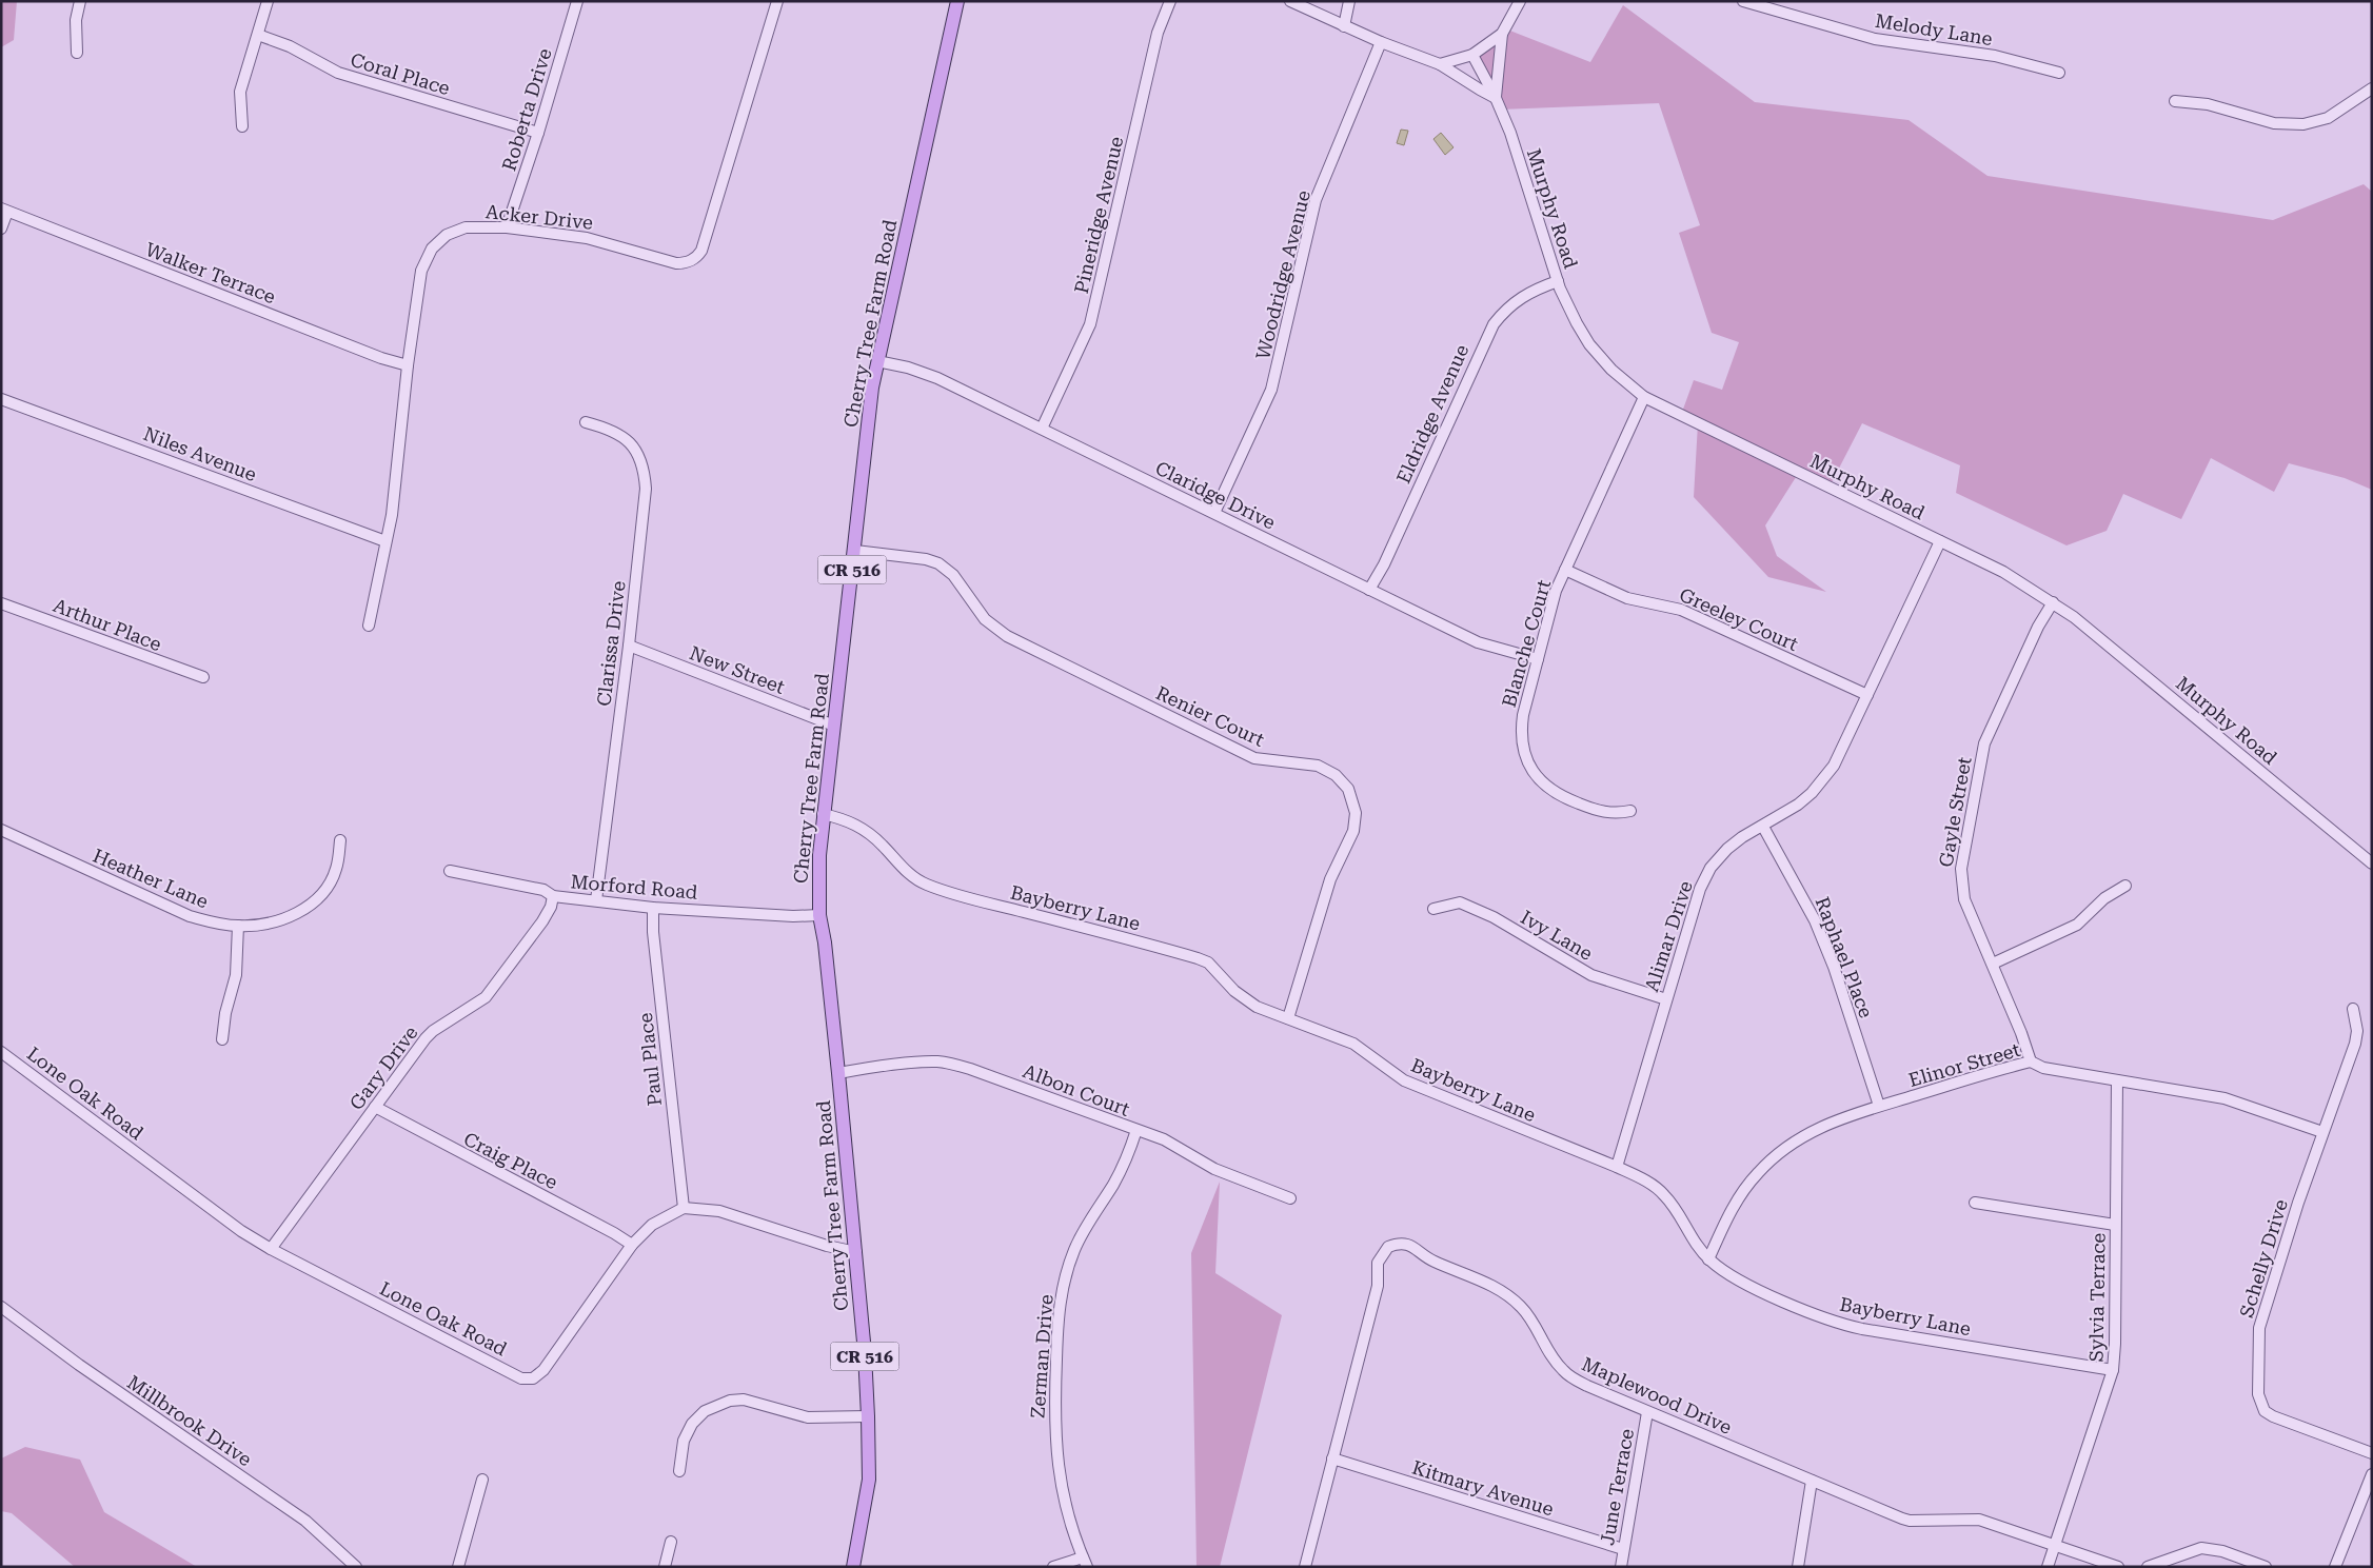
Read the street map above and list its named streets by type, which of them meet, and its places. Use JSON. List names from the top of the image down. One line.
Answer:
{"streets":{"main road":["Cherry Tree Farm Road","CR 516"],"street":["Melody Lane","Coral Place","Roberta Drive","Murphy Road","Pineridge Avenue","Acker Drive","Walker Terrace","Woodridge Avenue","Eldridge Avenue","Niles Avenue","Claridge Drive","Greeley Court","Arthur Place","Clarissa Drive","Blanche Court","New Street","Renier Court","Gayle Street","Heather Lane","Morford Road","Bayberry Lane","Ivy Lane","Alimar Drive","Raphael Place","Paul Place","Elinor Street","Gary Drive","Albon Court","Lone Oak Road","Craig Place","Schelly Drive","Sylvia Terrace","Zerman Drive","Maplewood Drive","Millbrook Drive","June Terrace","Kitmary Avenue"]},"crossings":[["Coral Place","Roberta Drive"],["Roberta Drive","Acker Drive"],["Murphy Road","Eldridge Avenue"],["Murphy Road","Blanche Court"],["Murphy Road","Gayle Street"],["Murphy Road","Alimar Drive"],["Pineridge Avenue","Claridge Drive"],["Acker Drive","Walker Terrace"],["Acker Drive","Niles Avenue"],["Woodridge Avenue","Claridge Drive"],["Cherry Tree Farm Road","Claridge Drive"],["Cherry Tree Farm Road","New Street"],["Cherry Tree Farm Road","Renier Court"],["Cherry Tree Farm Road","Morford Road"],["Cherry Tree Farm Road","Bayberry Lane"],["Cherry Tree Farm Road","Albon Court"],["Eldridge Avenue","Claridge Drive"],["Claridge Drive","Blanche Court"],["Greeley Court","Blanche Court"],["Greeley Court","Alimar Drive"],["Clarissa Drive","New Street"],["Clarissa Drive","Morford Road"],["Renier Court","Bayberry Lane"],["Gayle Street","Elinor Street"],["Morford Road","Paul Place"],["Morford Road","Gary Drive"],["Bayberry Lane","Alimar Drive"],["Bayberry Lane","Elinor Street"],["Bayberry Lane","Sylvia Terrace"],["Ivy Lane","Alimar Drive"],["Alimar Drive","Raphael Place"],["Raphael Place","Elinor Street"],["Paul Place","Lone Oak Road"],["Elinor Street","Schelly Drive"],["Elinor Street","Sylvia Terrace"],["Gary Drive","Lone Oak Road"],["Gary Drive","Craig Place"],["Albon Court","Zerman Drive"],["Lone Oak Road","Craig Place"],["Sylvia Terrace","Maplewood Drive"],["Maplewood Drive","June Terrace"],["Maplewood Drive","Kitmary Avenue"],["June Terrace","Kitmary Avenue"]]}
